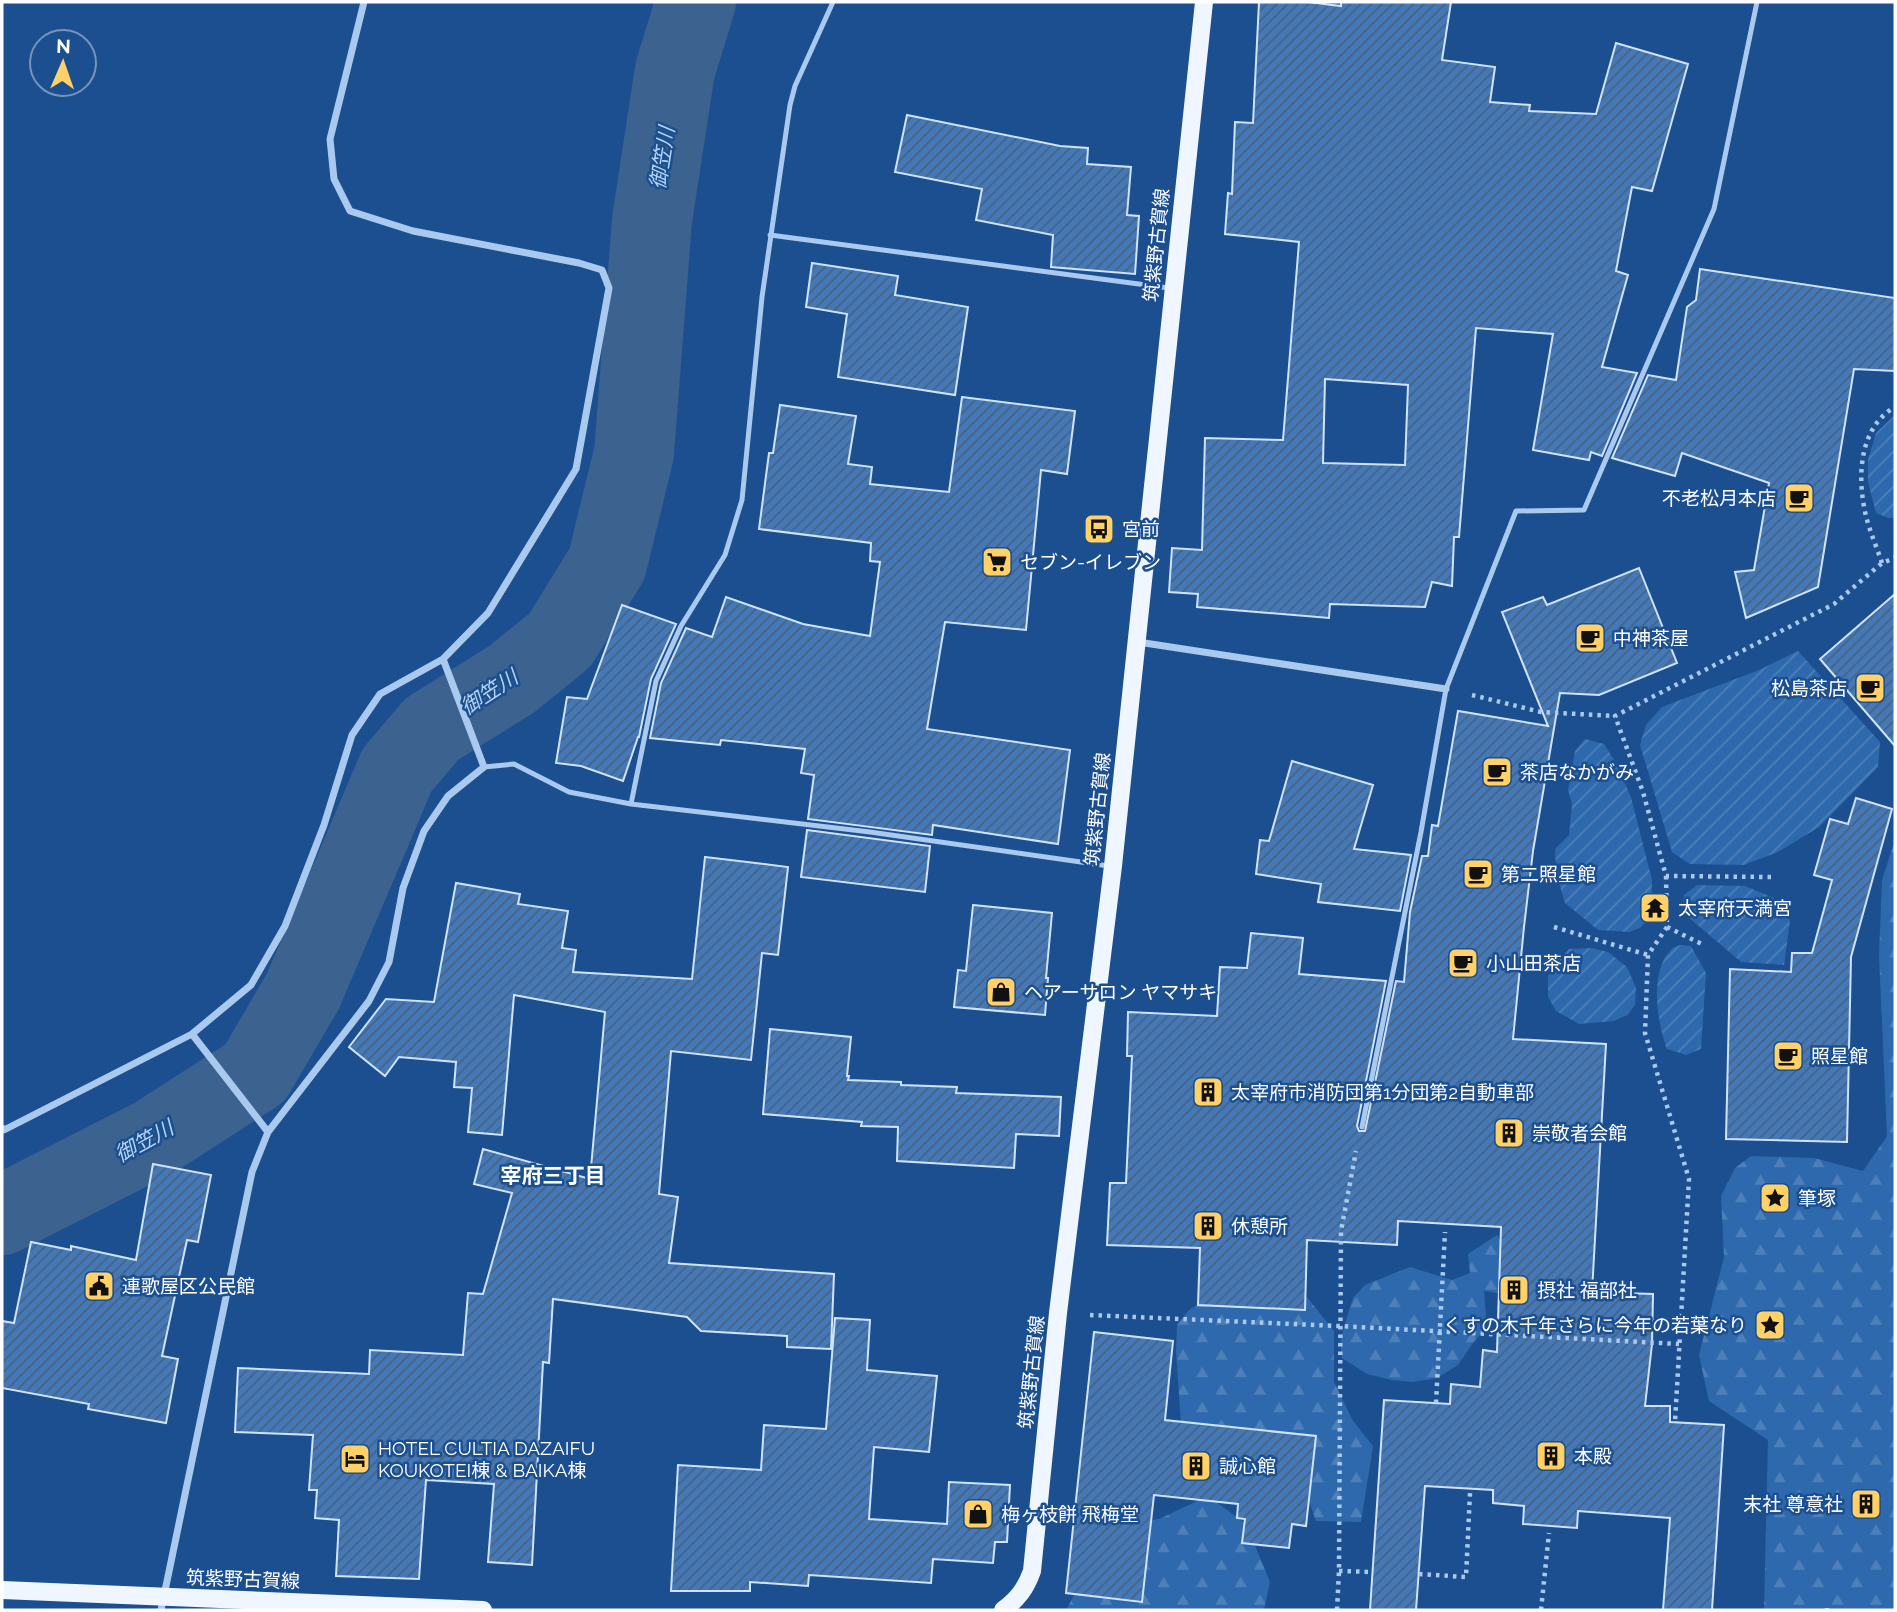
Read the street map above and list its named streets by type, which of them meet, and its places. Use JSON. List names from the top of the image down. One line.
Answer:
{"streets":{"main road":["筑紫野古賀線"]},"districts":["宰府三丁目"],"water":["御笠川"],"places":{"cafe":["不老松月本店","中神茶屋","松島茶店","茶店なかがみ","第二照星館","小山田茶店","照星館"],"bus stop":["宮前"],"supermarket":["セブン-イレブン"],"temple":["太宰府天満宮"],"shop":["ヘアーサロン ヤマサキ","梅ヶ枝餅 飛梅堂"],"building":["太宰府市消防団第1分団第2自動車部","崇敬者会館","休憩所","摂社 福部社","本殿","誠心館","末社 尊意社"],"place":["筆塚","くすの木千年さらに今年の若葉なり"],"public building":["連歌屋区公民館"],"hotel":["HOTEL CULTIA DAZAIFU KOUKOTEI棟 & BAIKA棟"]},"north":"top"}
